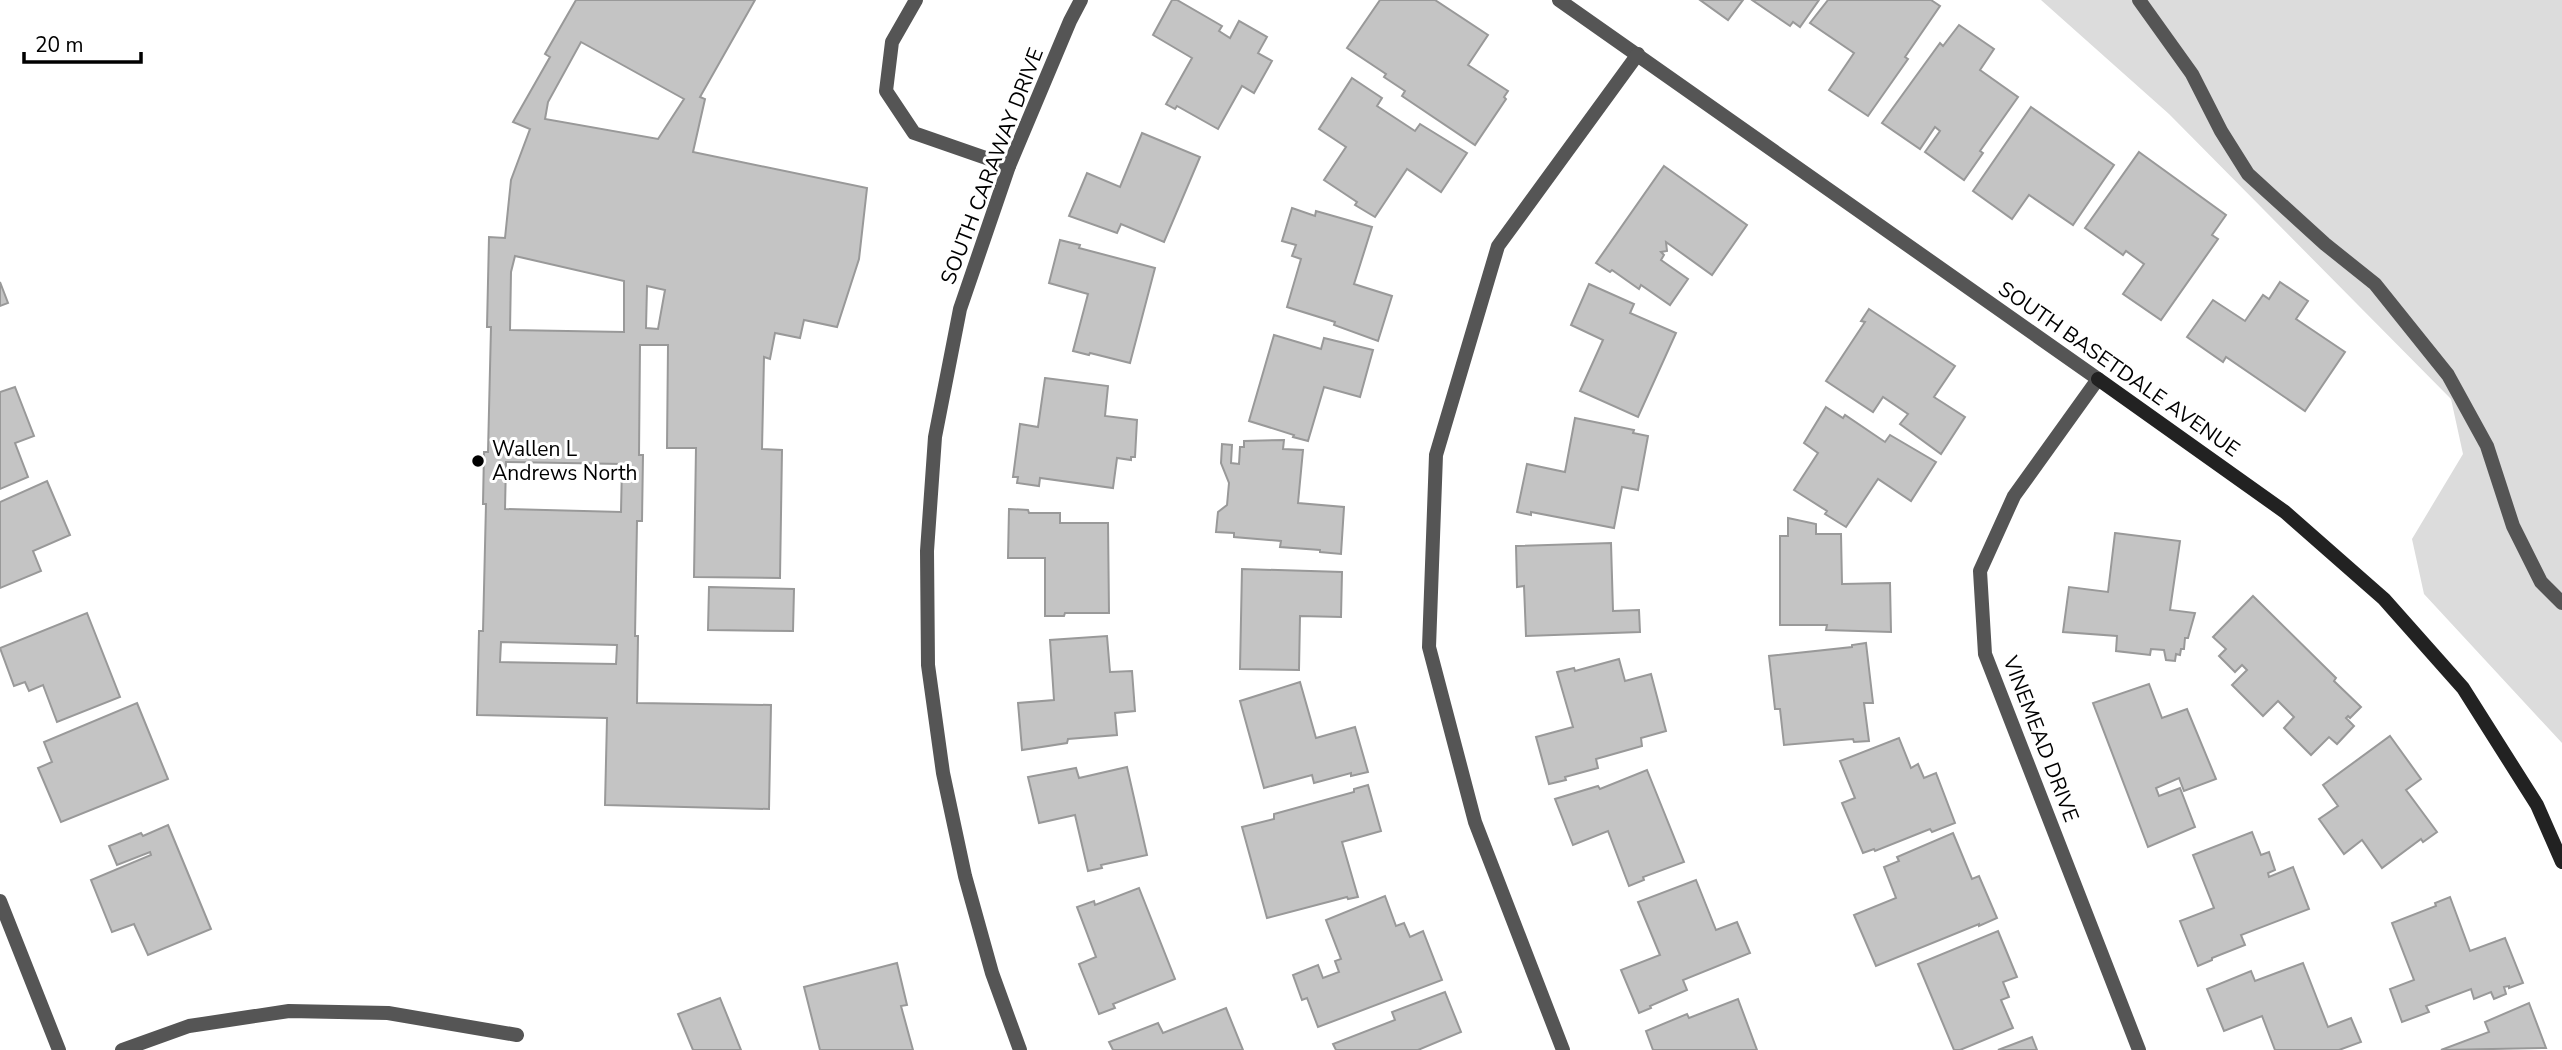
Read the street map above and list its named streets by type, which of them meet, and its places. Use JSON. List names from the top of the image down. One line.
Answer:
{"streets":{"street":["SOUTH CARAWAY DRIVE","SOUTH BASETDALE AVENUE","VINEMEAD DRIVE"]},"crossings":[["SOUTH BASETDALE AVENUE","VINEMEAD DRIVE"]],"places":["Wallen L Andrews North"],"scale_bar":"20 m"}
